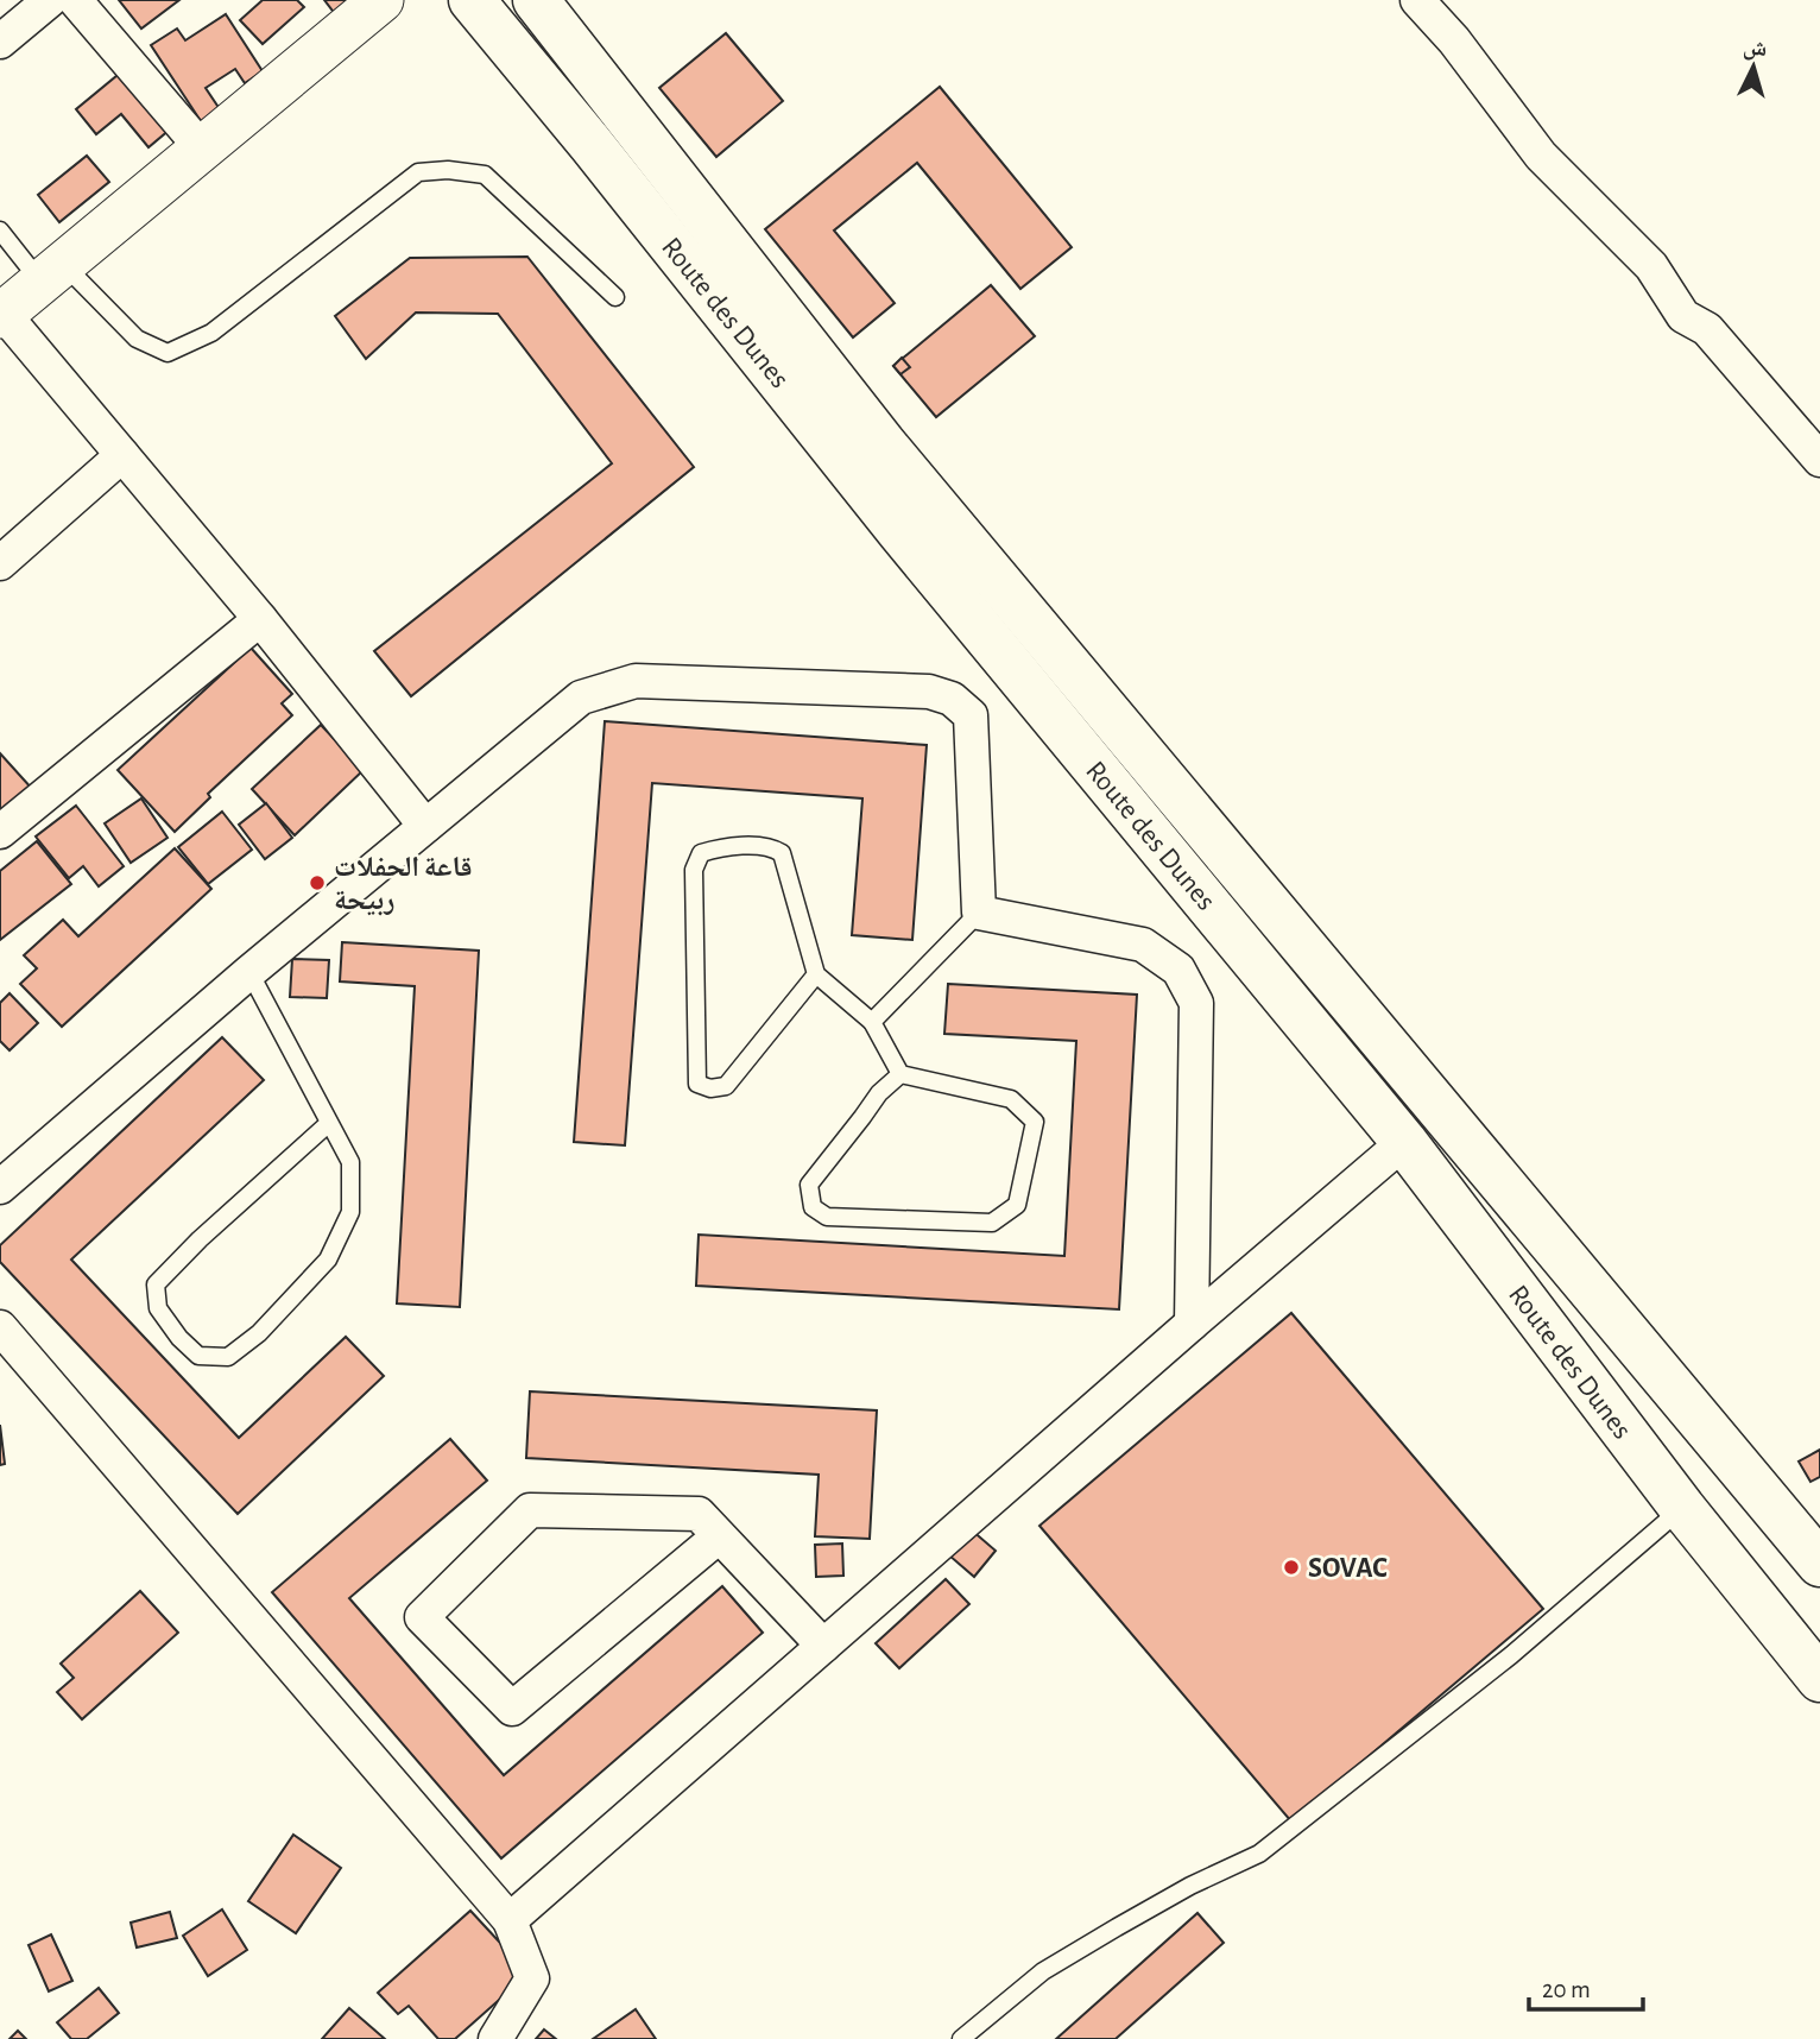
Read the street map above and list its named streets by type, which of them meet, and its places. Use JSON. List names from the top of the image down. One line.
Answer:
{"streets":{"main road":["Route des Dunes"]},"places":["قاعة الحفلات ربيحة","SOVAC"],"scale_bar":"20 m","north":"top"}
